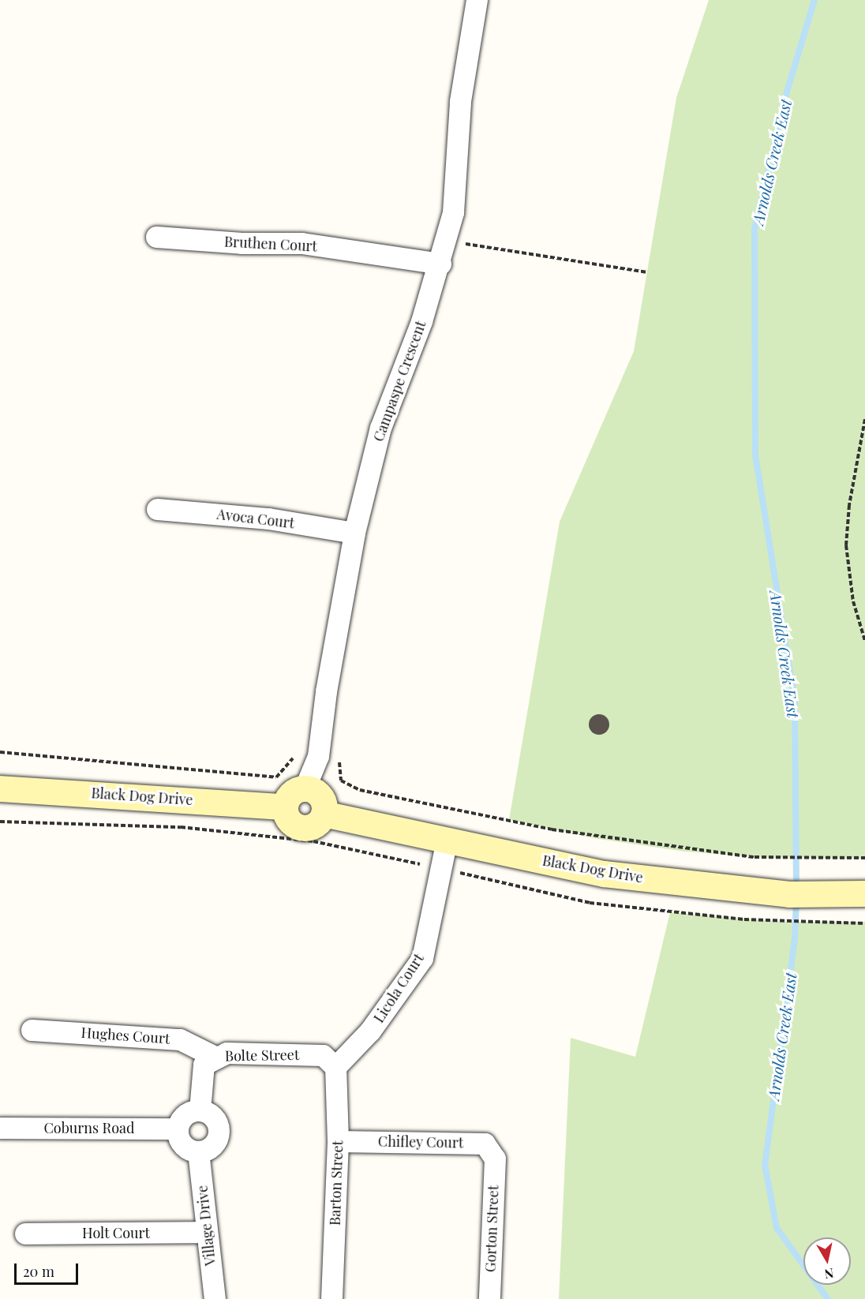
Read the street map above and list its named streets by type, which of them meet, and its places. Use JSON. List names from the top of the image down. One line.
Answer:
{"streets":{"street":["Bruthen Court","Campaspe Crescent","Avoca Court","Black Dog Drive","Licola Court","Hughes Court","Bolte Street","Coburns Road","Chifley Court","Barton Street","Village Drive","Gorton Street","Holt Court"]},"crossings":[["Bruthen Court","Campaspe Crescent"],["Campaspe Crescent","Avoca Court"],["Campaspe Crescent","Black Dog Drive"],["Black Dog Drive","Licola Court"],["Licola Court","Bolte Street"],["Licola Court","Barton Street"],["Hughes Court","Bolte Street"],["Bolte Street","Coburns Road"],["Bolte Street","Barton Street"],["Bolte Street","Village Drive"],["Coburns Road","Village Drive"],["Chifley Court","Barton Street"],["Chifley Court","Gorton Street"],["Village Drive","Holt Court"]],"water":["Arnolds Creek East"],"scale_bar":"20 m","north":"bottom"}
